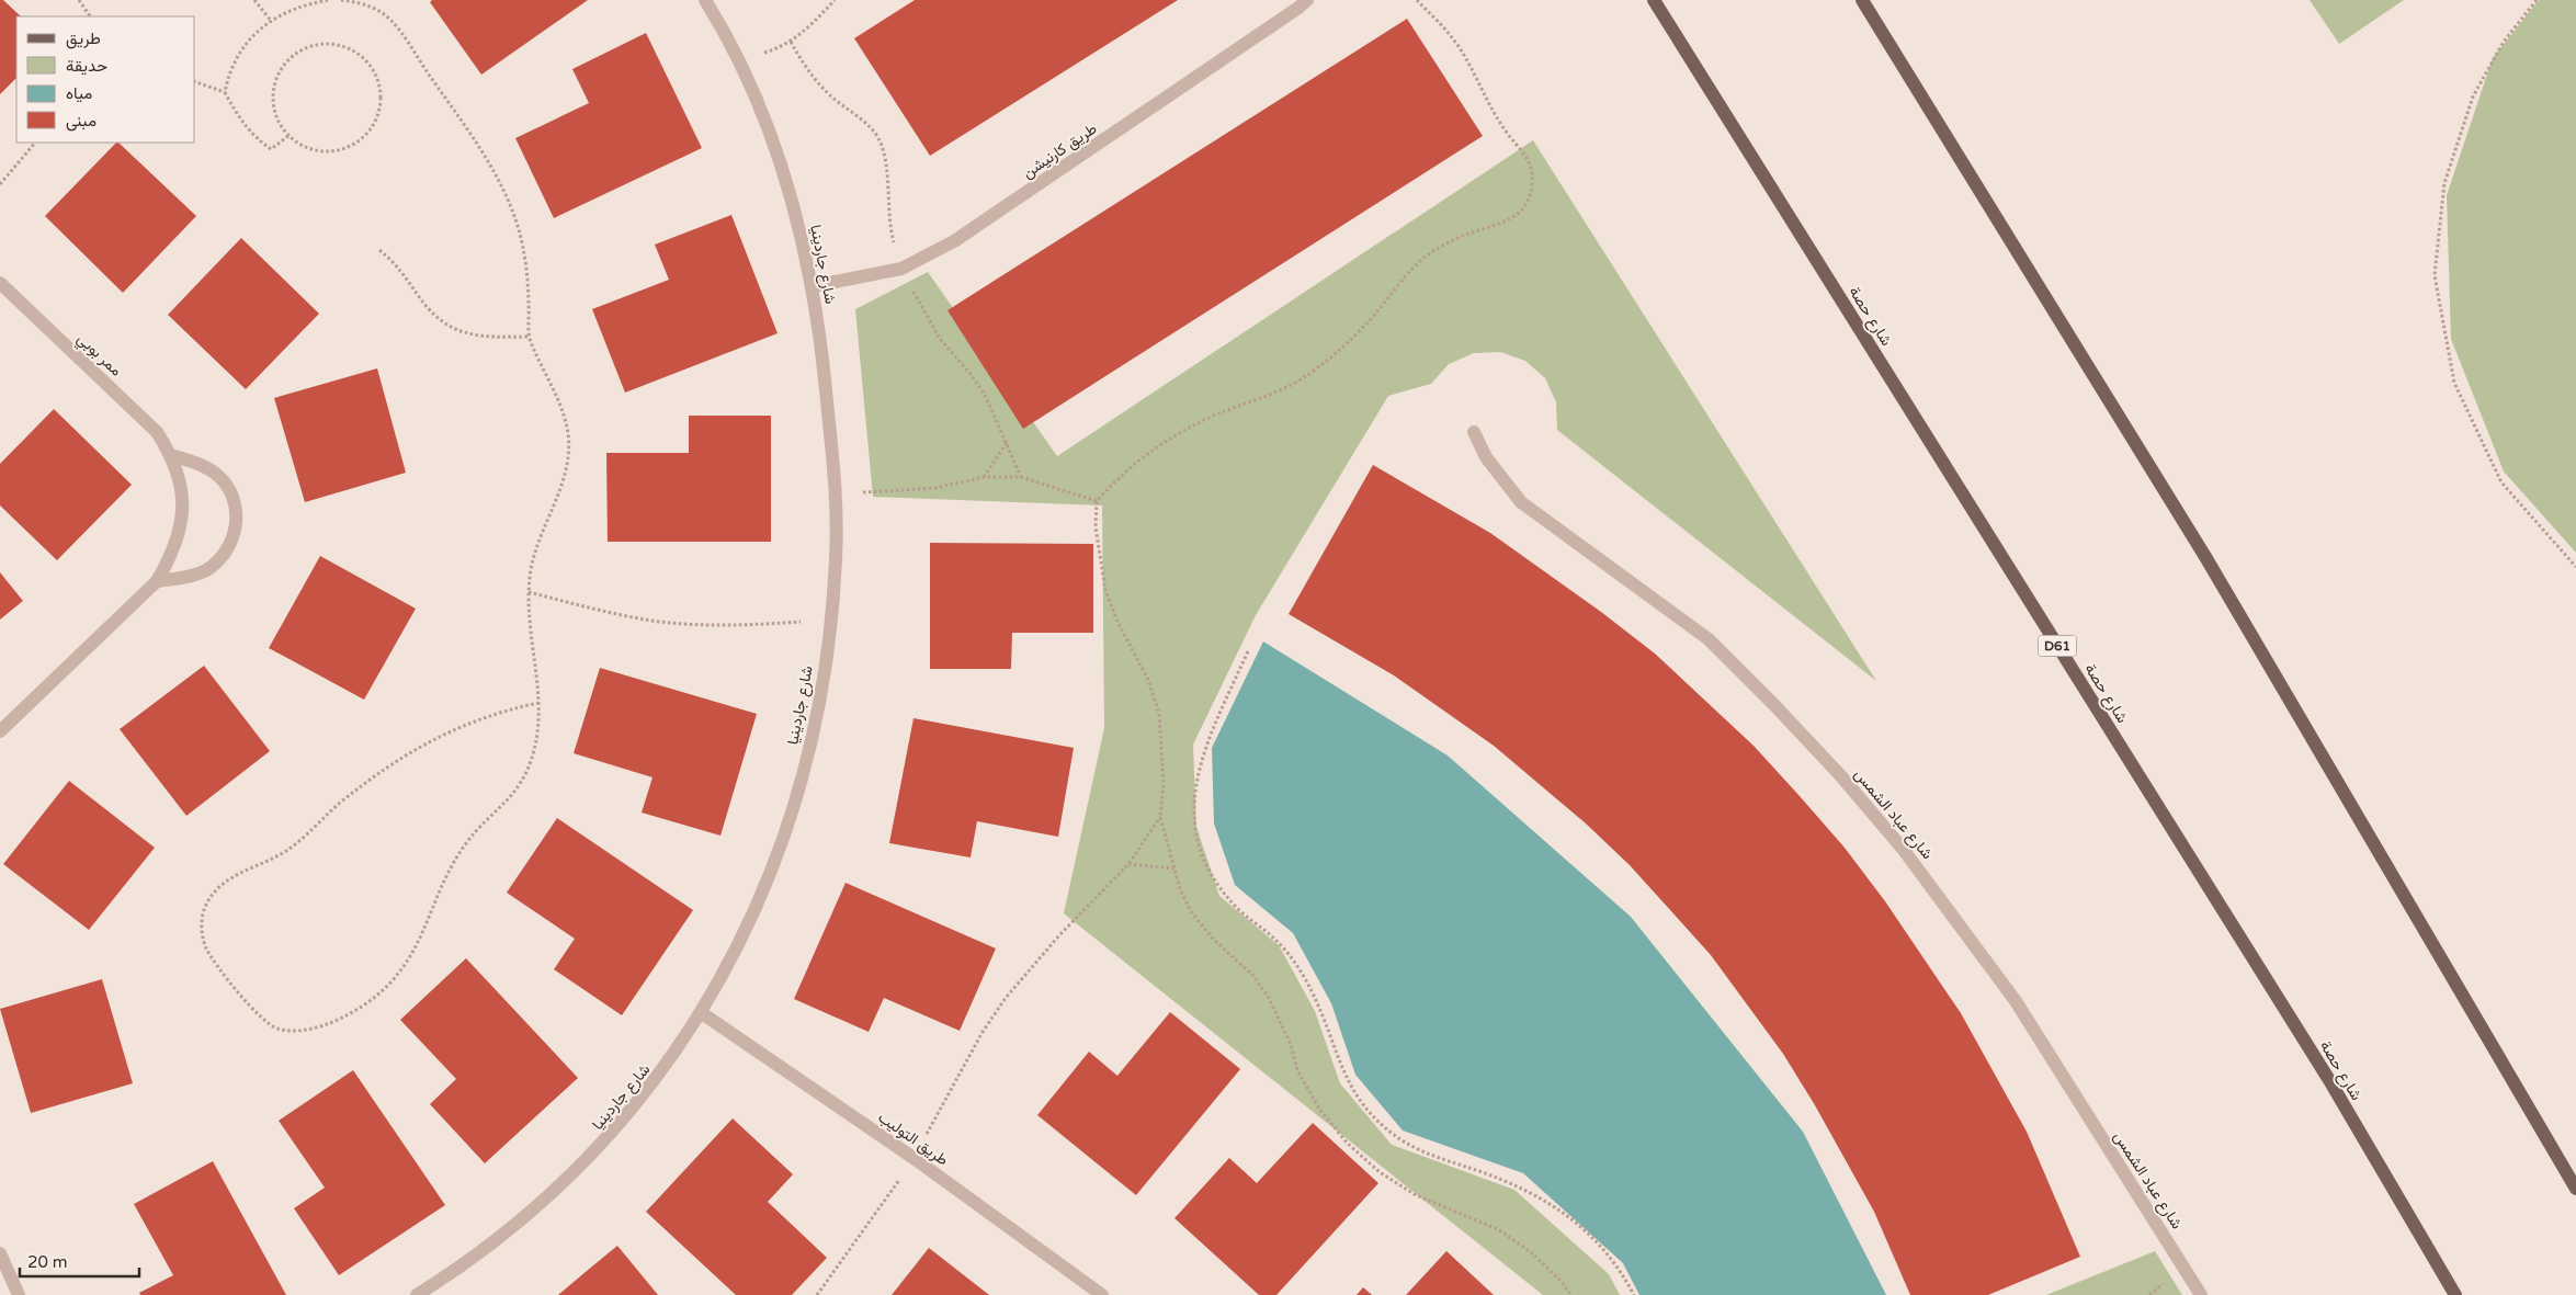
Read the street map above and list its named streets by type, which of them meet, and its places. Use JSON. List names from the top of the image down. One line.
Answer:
{"streets":{"main road":["شارع حصة","D61"],"street":["طريق كارنيشن","شارع جاردينيا","ممر بوبي","شارع عباد الشمس","طريق التوليب"]},"crossings":[["طريق كارنيشن","شارع جاردينيا"],["شارع جاردينيا","طريق التوليب"]],"legend":["طريق","حديقة","مياه","مبنى"],"scale_bar":"20 m"}
